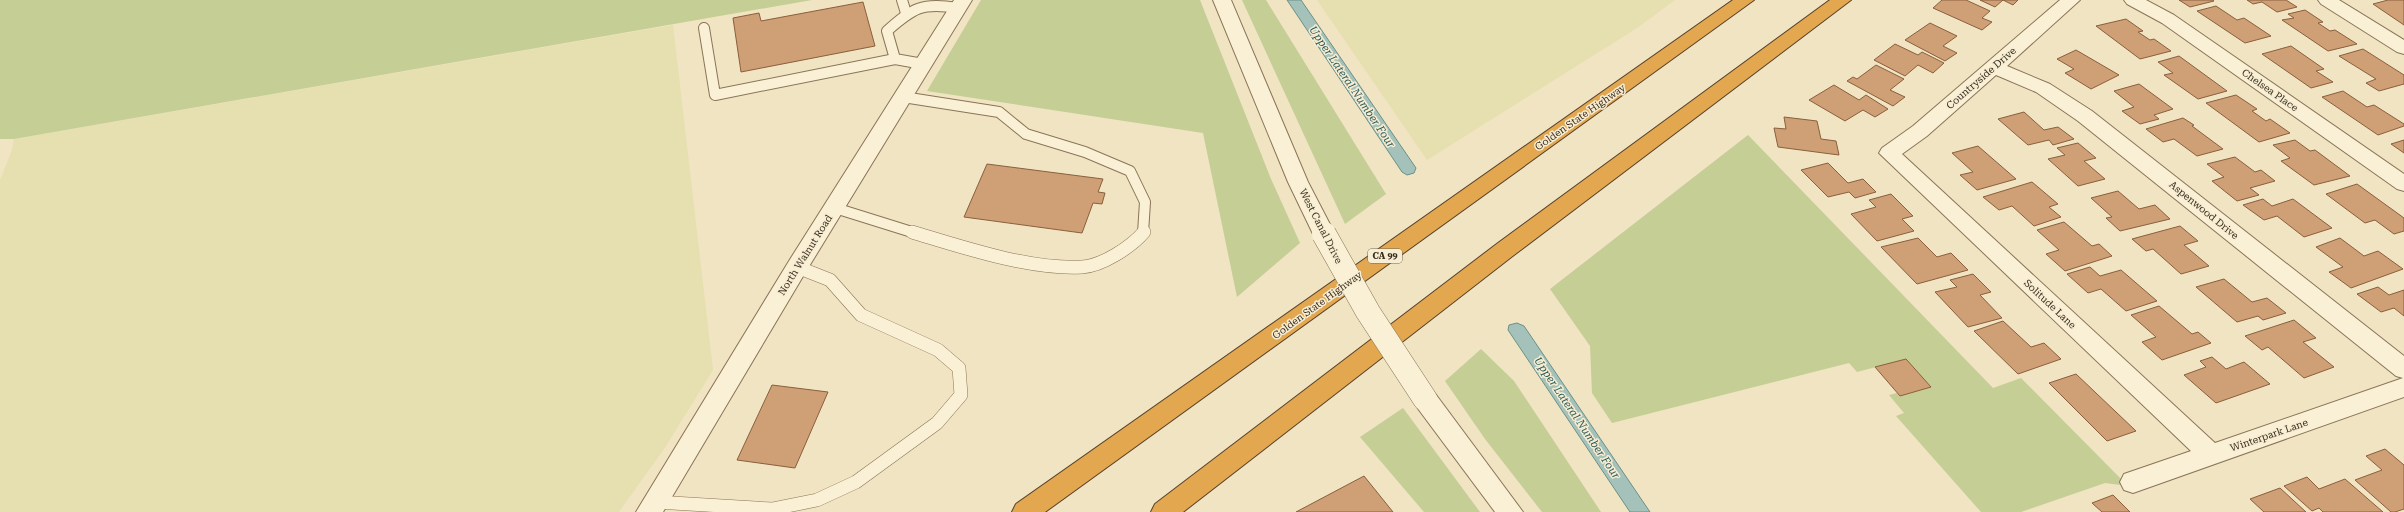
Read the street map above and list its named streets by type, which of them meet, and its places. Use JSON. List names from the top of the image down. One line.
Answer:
{"streets":{"highway":["Golden State Highway","CA 99"],"street":["Countryside Drive","Chelsea Place","Aspenwood Drive","West Canal Drive","North Walnut Road","Solitude Lane","Winterpark Lane"]},"crossings":[["Countryside Drive","Aspenwood Drive"],["Countryside Drive","Solitude Lane"],["Solitude Lane","Winterpark Lane"]],"water":["Upper Lateral Number Four"]}
